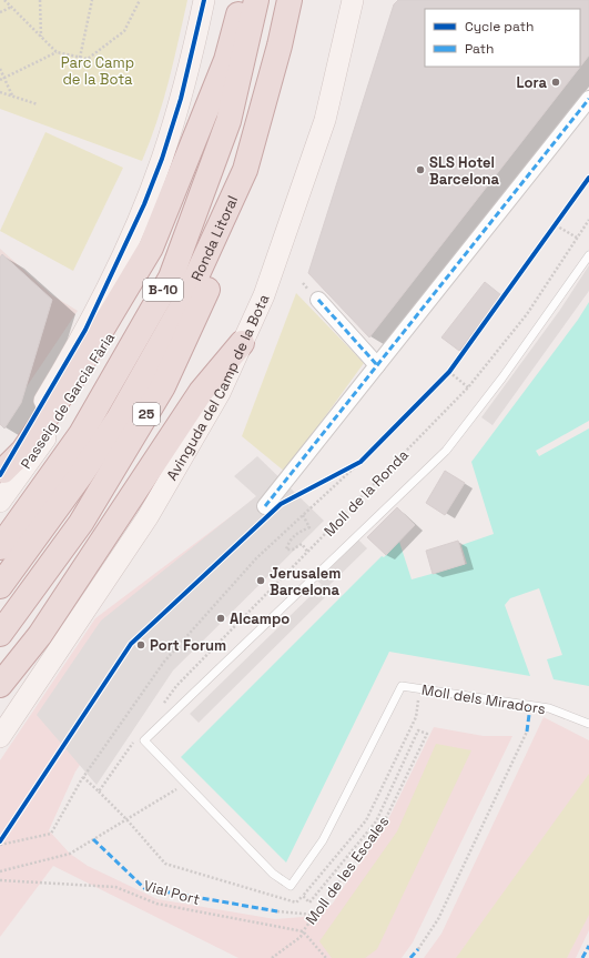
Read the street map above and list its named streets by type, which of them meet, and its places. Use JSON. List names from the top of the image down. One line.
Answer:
{"streets":{"highway":["Ronda Litoral","B-10","25"],"main road":["Avinguda del Camp de la Bota","Passeig de Garcia Fària"],"lane":["Moll de la Ronda","Moll dels Miradors"],"path":["Moll de les Escales","Vial Port"]},"crossings":[["Ronda Litoral","25"],["Moll de la Ronda","Moll dels Miradors"],["Moll dels Miradors","Moll de les Escales"],["Moll de les Escales","Vial Port"]],"parks":["Parc Camp de la Bota"],"places":["Lora","SLS Hotel Barcelona","Jerusalem Barcelona","Alcampo","Port Forum"],"legend":["Cycle path","Path"]}
